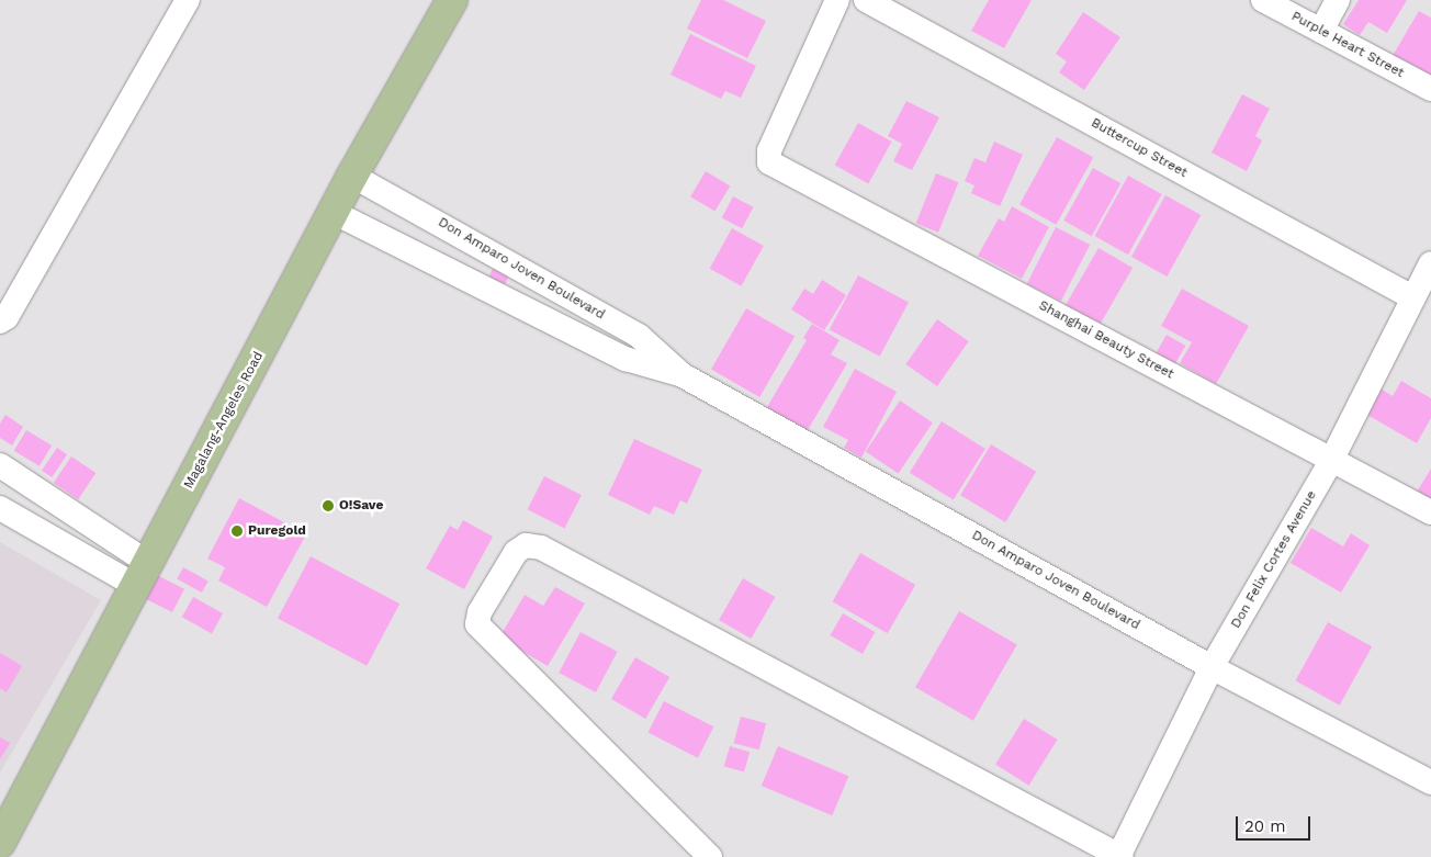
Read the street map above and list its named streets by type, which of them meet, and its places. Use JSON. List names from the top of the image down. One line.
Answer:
{"streets":{"main road":["Magalang-Angeles Road"],"street":["Purple Heart Street","Buttercup Street","Don Amparo Joven Boulevard","Shanghai Beauty Street","Don Felix Cortes Avenue"]},"crossings":[["Buttercup Street","Don Felix Cortes Avenue"],["Don Amparo Joven Boulevard","Magalang-Angeles Road"],["Don Amparo Joven Boulevard","Don Felix Cortes Avenue"],["Shanghai Beauty Street","Don Felix Cortes Avenue"]],"places":["O!Save","Puregold"],"scale_bar":"20 m"}
